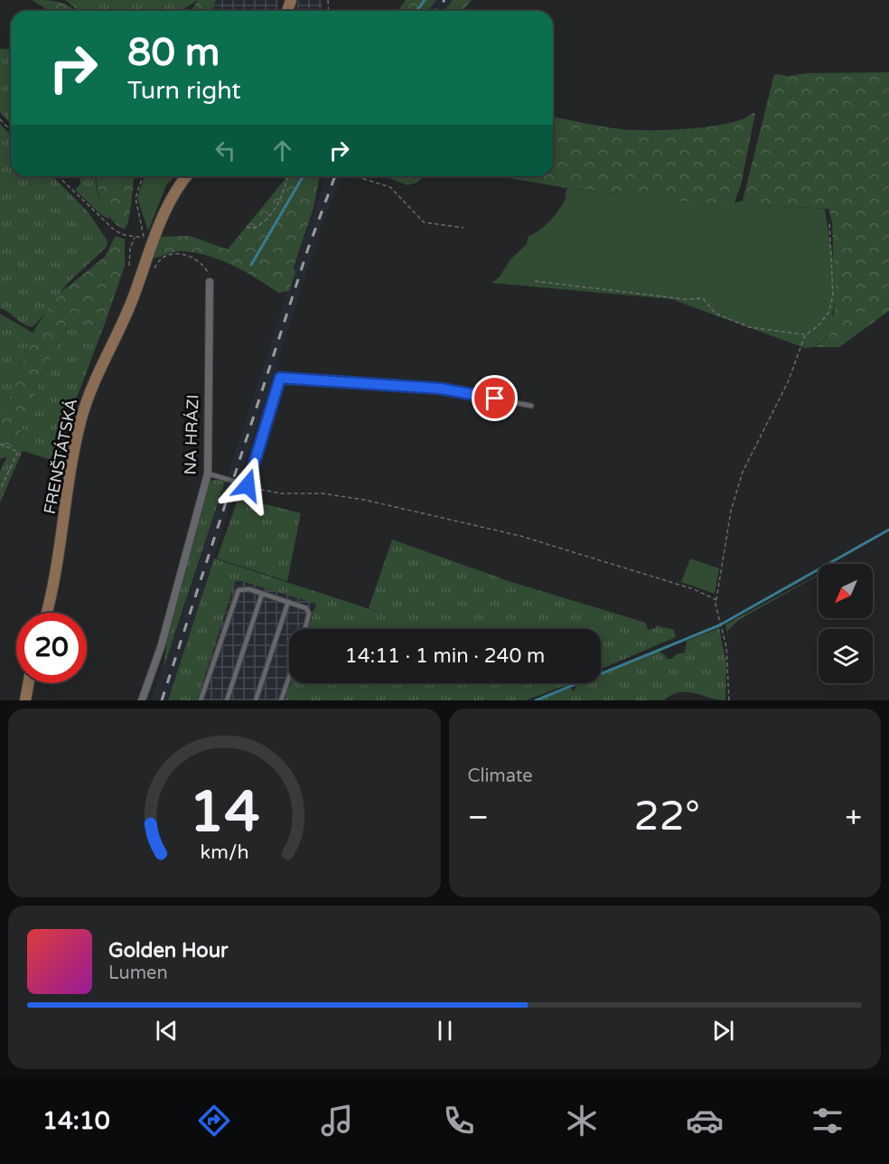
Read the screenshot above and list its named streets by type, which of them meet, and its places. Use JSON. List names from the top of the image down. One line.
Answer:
{"streets":{"main road":["FRENŠTÁTSKÁ"],"street":["NA HRÁZI"]},"north":"bottom left","page":{"turn":["80 m","Turn right"],"limit":"20","trip":"14:11 · 1 min · 240 m","tile":"Climate","heat":["−","22°","+"],"song":["Golden Hour","Lumen"],"tabs":"14:10","gauge":["14","km/h"]}}
